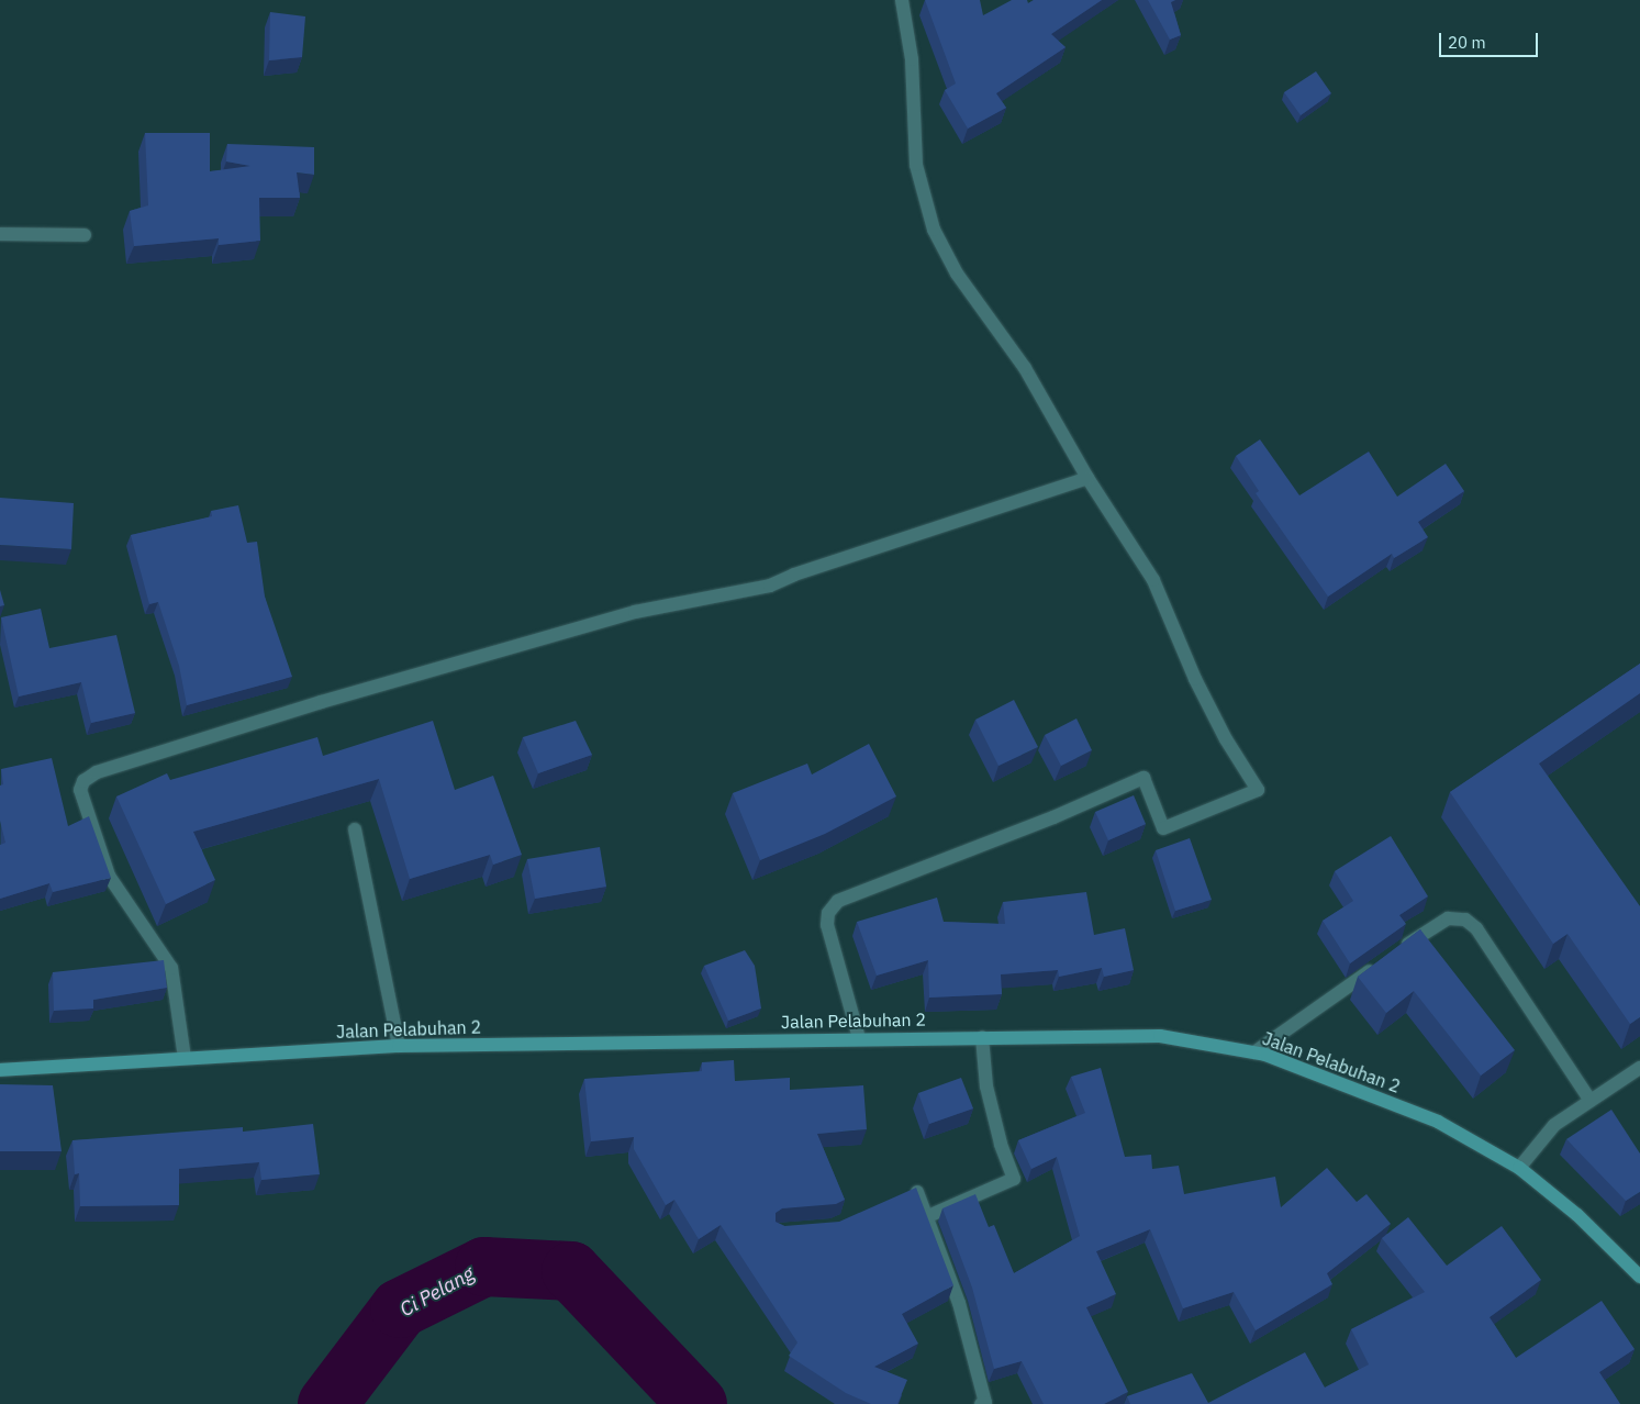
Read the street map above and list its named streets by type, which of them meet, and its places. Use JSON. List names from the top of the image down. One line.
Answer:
{"streets":{"main road":["Jalan Pelabuhan 2"]},"water":["Ci Pelang"],"scale_bar":"20 m"}
